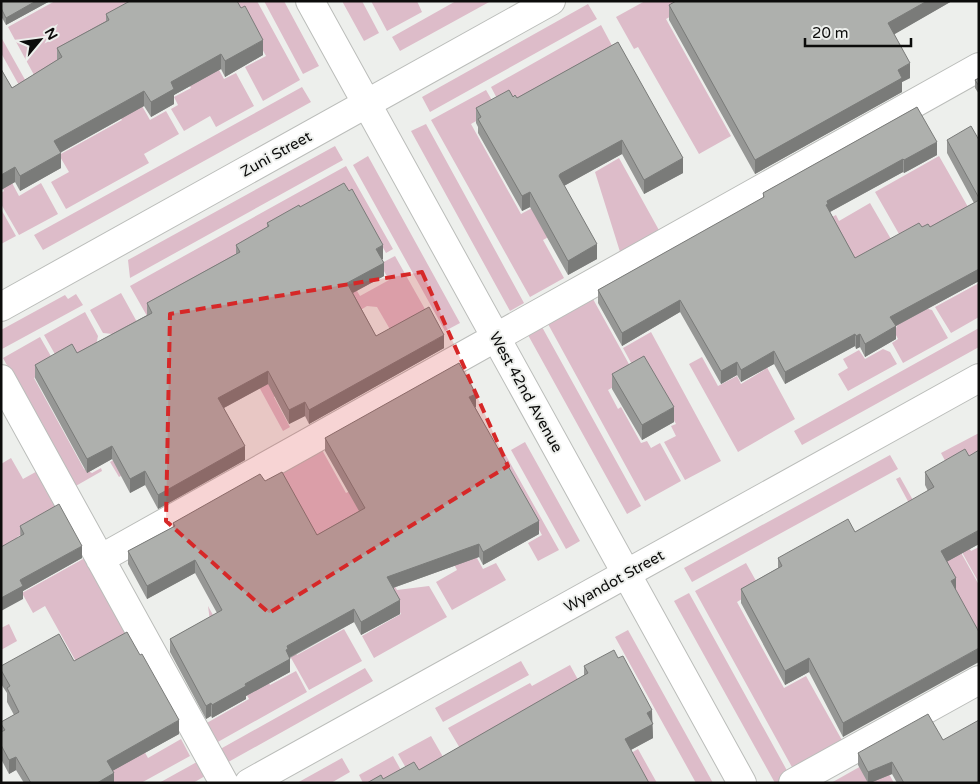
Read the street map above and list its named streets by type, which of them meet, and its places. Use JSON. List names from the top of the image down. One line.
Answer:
{"streets":{"street":["Zuni Street","West 42nd Avenue","Wyandot Street"]},"crossings":[["Zuni Street","West 42nd Avenue"],["West 42nd Avenue","Wyandot Street"]],"scale_bar":"20 m","north":"top right"}
